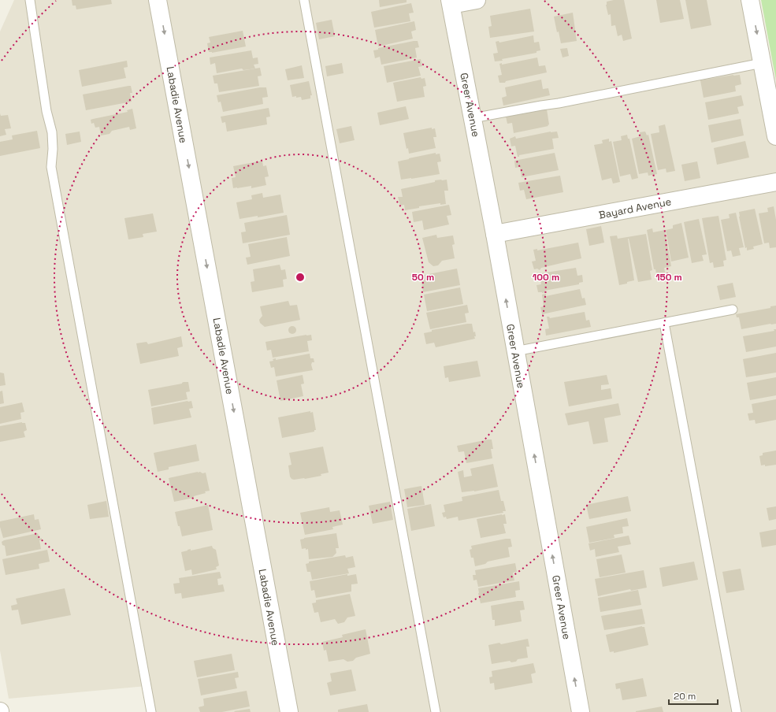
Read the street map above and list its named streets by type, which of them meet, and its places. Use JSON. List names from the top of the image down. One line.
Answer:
{"streets":{"street":["Labadie Avenue","Greer Avenue","Bayard Avenue"]},"crossings":[["Greer Avenue","Bayard Avenue"]],"one_way":["Labadie Avenue","Greer Avenue"],"scale_bar":"20 m","rings":["50 m","100 m","150 m"]}
